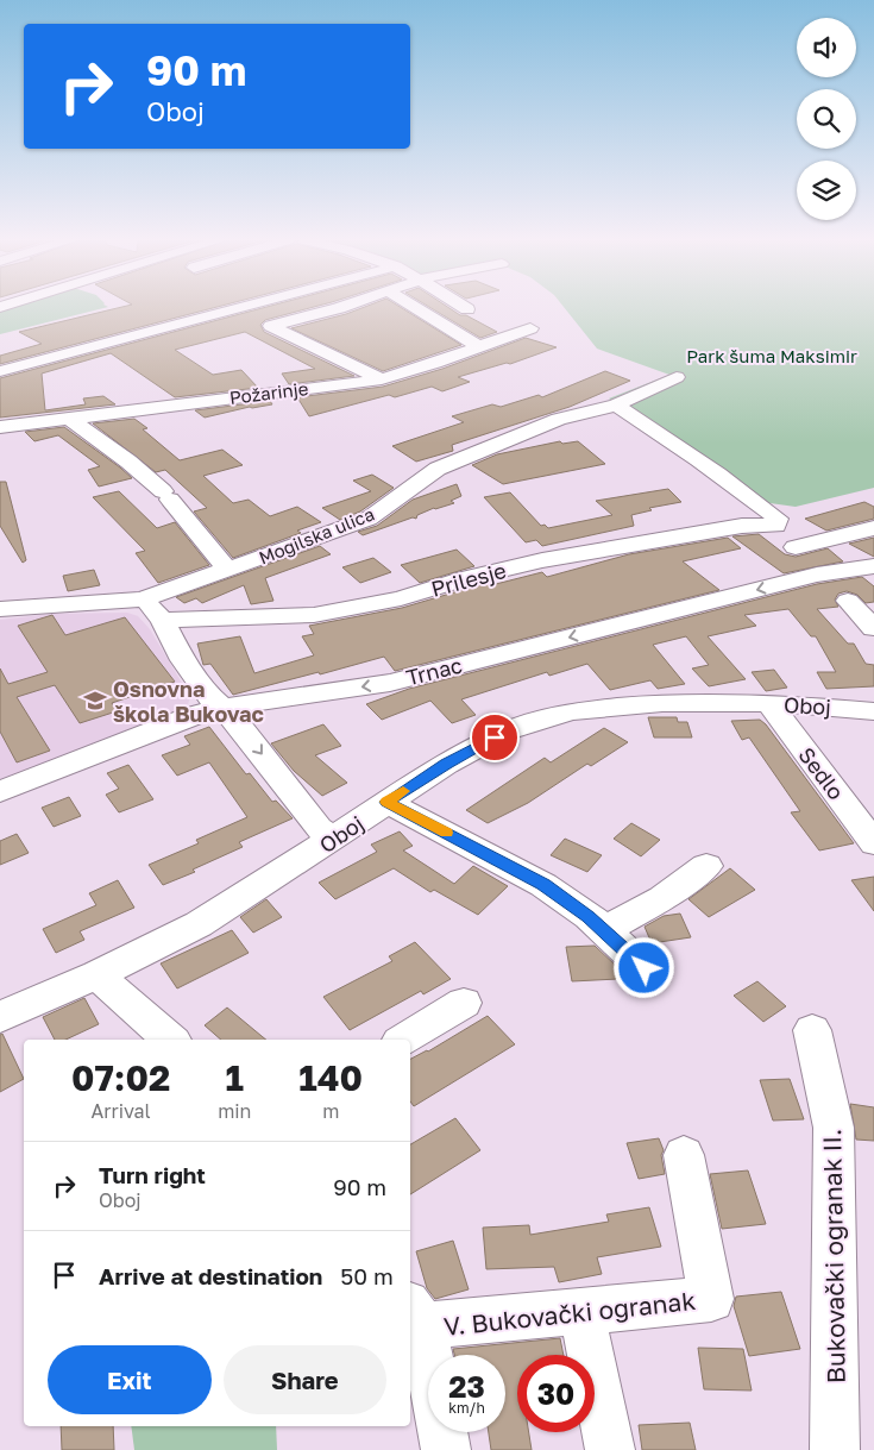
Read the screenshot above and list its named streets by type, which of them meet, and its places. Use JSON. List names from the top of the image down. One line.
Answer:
{"streets":{"street":["Požarinje","Mogilska ulica","Prilesje","Trnac","Oboj","Sedlo","Bukovački ogranak II.","V. Bukovački ogranak"]},"crossings":[["Oboj","Sedlo"]],"one_way":["Trnac"],"parks":["Park šuma Maksimir"],"places":{"school or university":["Osnovna škola Bukovac"]},"page":{"turn":["90 m","Oboj"],"eta":["07:02","Arrival","1","min","140","m"],"list":[{"name":"Turn right","note":"Oboj","value":"90 m"},{"name":"Arrive at destination","value":"50 m"}],"buttons":["Exit","Share"],"speed":"23 km/h","limit":"30"}}
